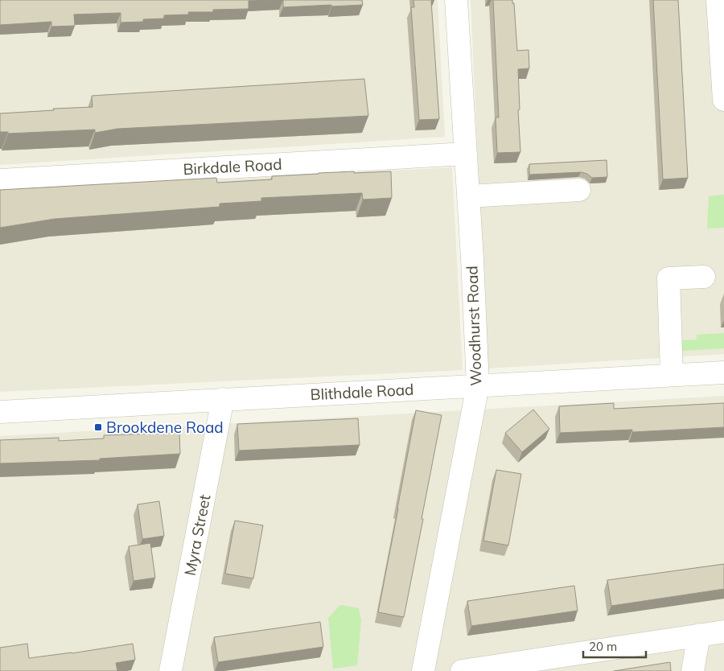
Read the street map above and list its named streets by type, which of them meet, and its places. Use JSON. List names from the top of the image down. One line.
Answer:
{"streets":{"street":["Birkdale Road","Woodhurst Road","Blithdale Road","Myra Street"]},"crossings":[["Birkdale Road","Woodhurst Road"],["Woodhurst Road","Blithdale Road"],["Blithdale Road","Myra Street"]],"places":{"transit":["Brookdene Road"]},"scale_bar":"20 m"}
